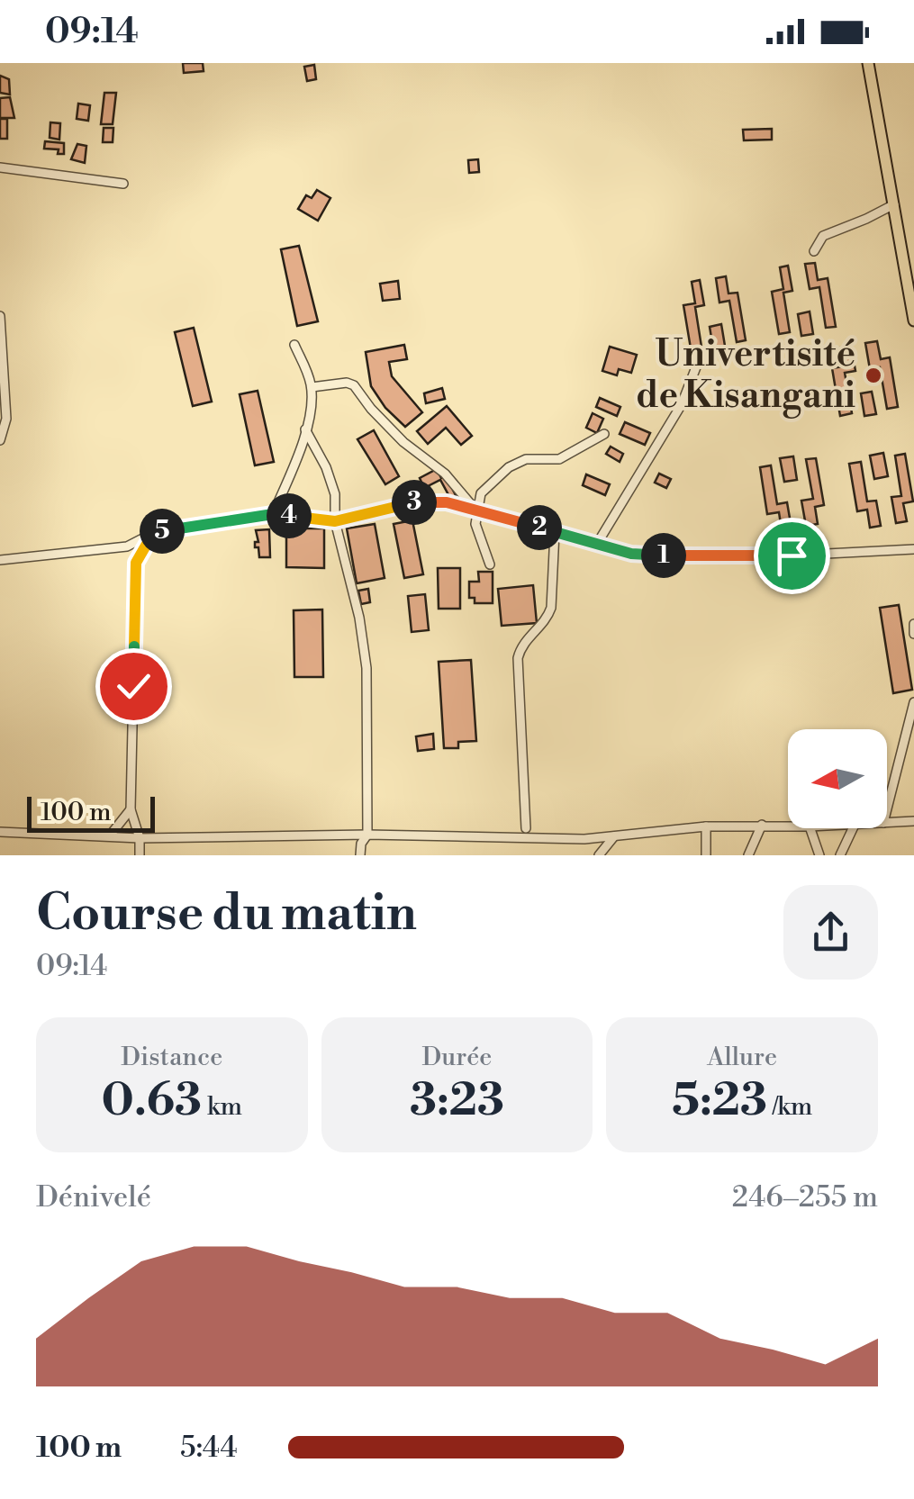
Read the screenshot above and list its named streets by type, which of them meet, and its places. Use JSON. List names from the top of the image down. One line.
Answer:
{"places":["Univertisité de Kisangani"],"scale_bar":"100 m","north":"left","page":{"status":"09:14","pins":["3","4","2","5","1"],"scale":"100 m","heading":["Course du matin","09:14"],"stats":[["Distance","0.63 km"],["Durée","3:23"],["Allure","5:23 /km"]],"chart":["Dénivelé","246–255 m"],"list":[{"name":"100 m","note":"5:44"}]}}
